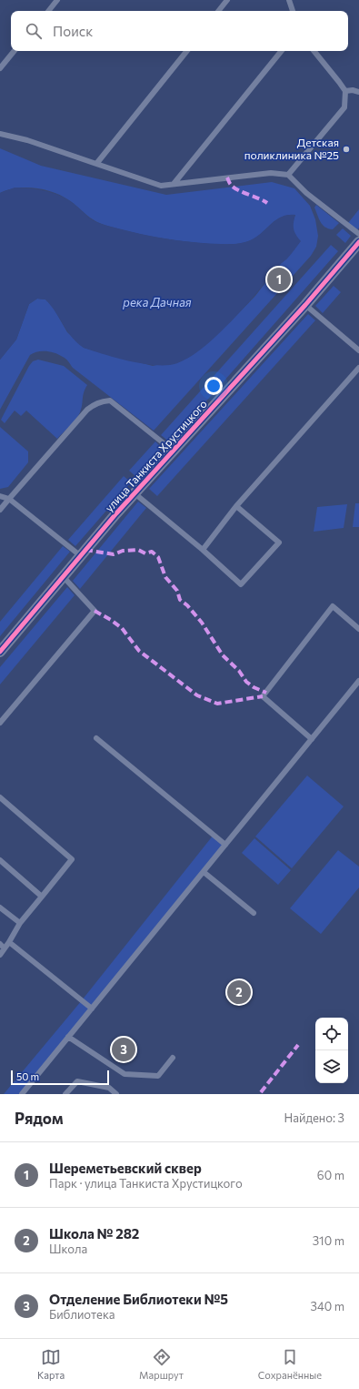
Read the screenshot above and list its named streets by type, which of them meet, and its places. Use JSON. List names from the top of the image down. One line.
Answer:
{"streets":{"street":["улица Танкиста Хрустицкого"]},"water":["река Дачная"],"places":["Детская поликлиника №25"],"scale_bar":"50 m","page":{"search":"Поиск","pins":["1","2","3"],"scale":"50 m","heading":["Рядом","Найдено: 3"],"list":[{"mark":"1","name":"Шереметьевский сквер","note":"Парк · улица Танкиста Хрустицкого","value":"60 m"},{"mark":"2","name":"Школа № 282","note":"Школа","value":"310 m"},{"mark":"3","name":"Отделение Библиотеки №5","note":"Библиотека","value":"340 m"}],"nav":["Карта","Маршрут","Сохранённые"]}}
